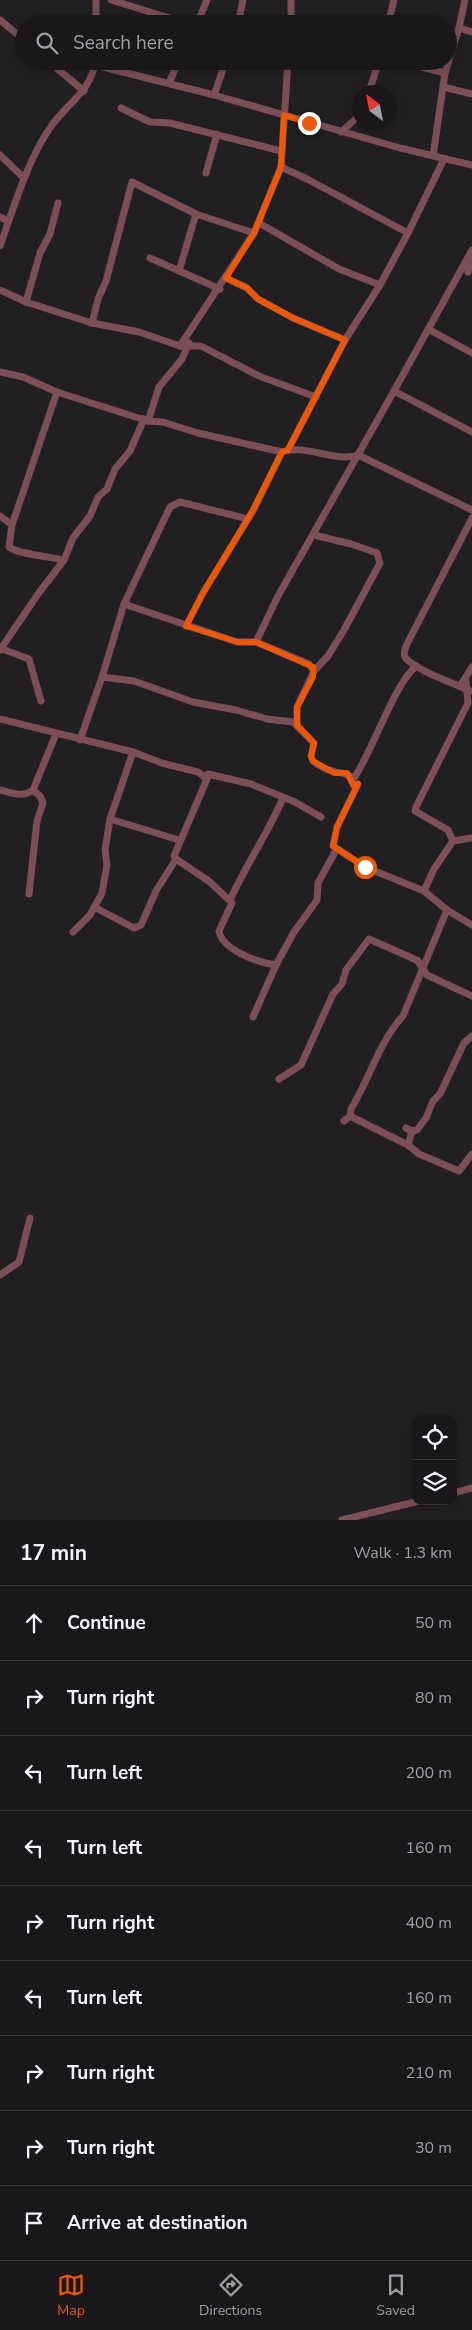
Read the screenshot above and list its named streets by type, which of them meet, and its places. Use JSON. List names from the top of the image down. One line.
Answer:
{"north":"top left","page":{"search":"Search here","heading":["17 min","Walk · 1.3 km"],"list":[["Continue","50 m"],["Turn right","80 m"],["Turn left","200 m"],["Turn left","160 m"],["Turn right","400 m"],["Turn left","160 m"],["Turn right","210 m"],["Turn right","30 m"],"Arrive at destination"],"nav":["Map","Directions","Saved"]}}
